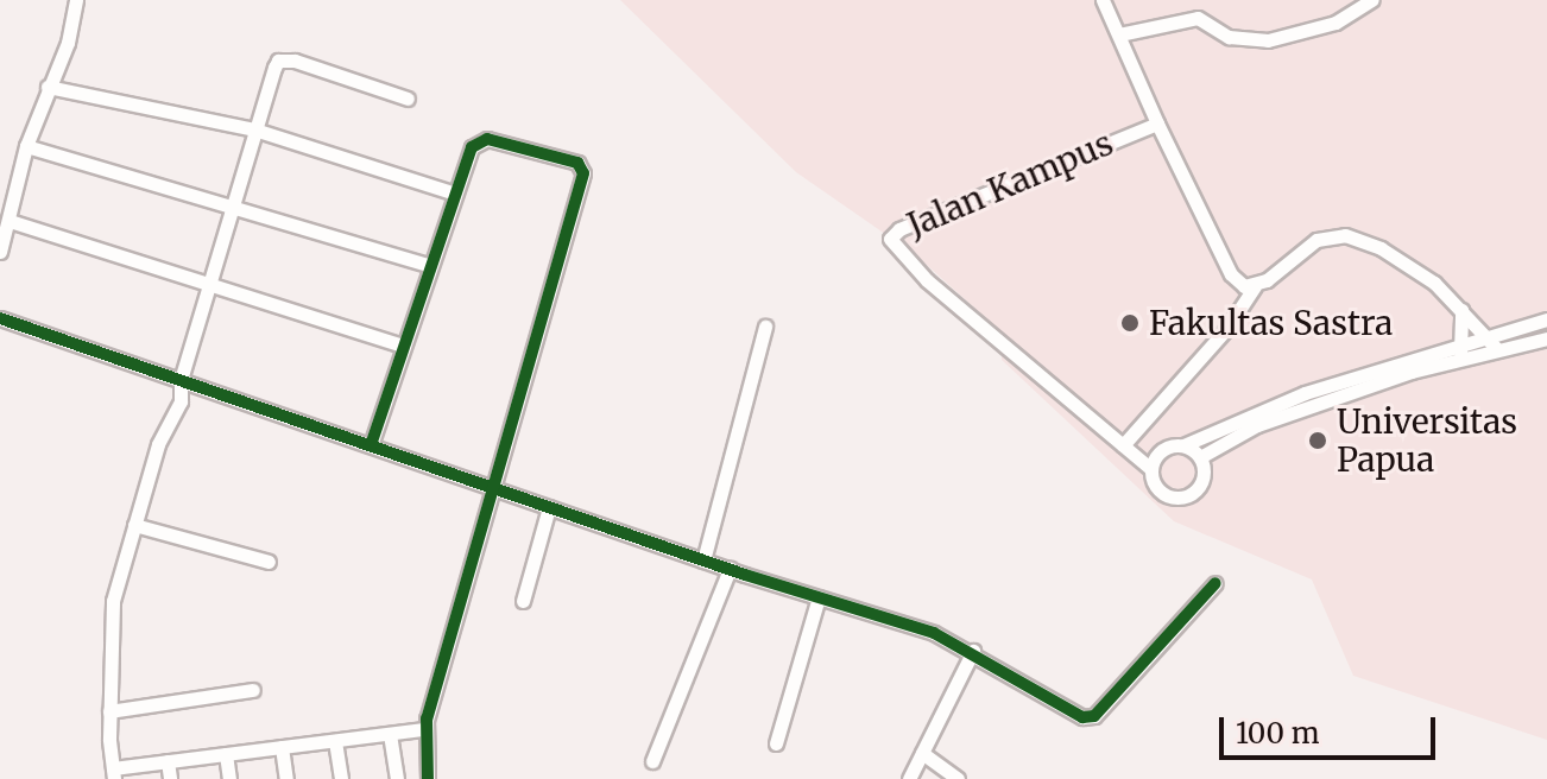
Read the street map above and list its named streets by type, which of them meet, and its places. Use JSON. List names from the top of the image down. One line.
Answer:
{"streets":{"street":["Jalan Kampus"]},"places":["Fakultas Sastra","Universitas Papua"],"scale_bar":"100 m"}
